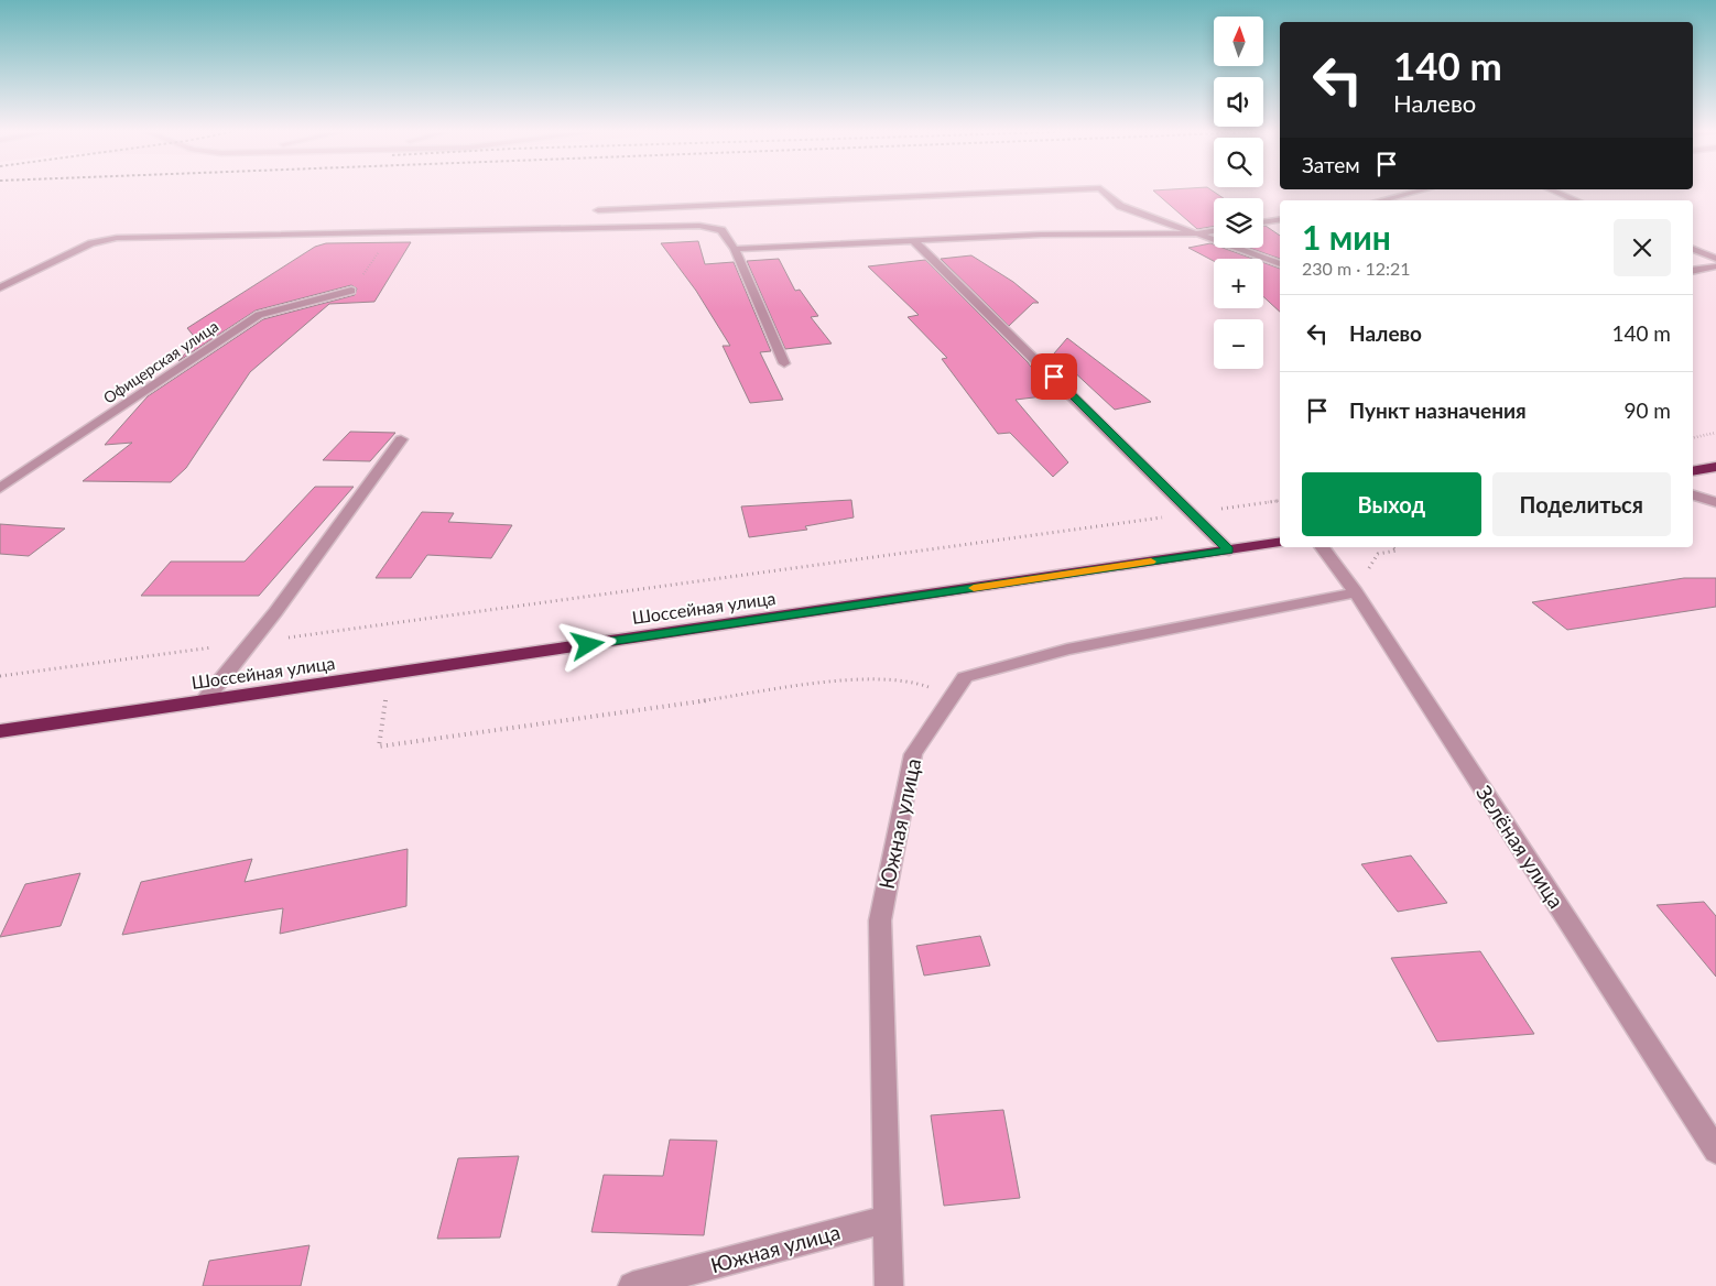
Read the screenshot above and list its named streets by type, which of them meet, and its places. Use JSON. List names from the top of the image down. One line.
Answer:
{"streets":{"highway":["Шоссейная улица"],"street":["Офицерская улица","Южная улица","Зелёная улица"]},"crossings":[["Южная улица","Зелёная улица"]],"north":"top","page":{"map_buttons":["+","−"],"turn":["140 m","Налево"],"then":"Затем","heading":["1 мин","230 m · 12:21"],"list":[{"name":"Налево","value":"140 m"},{"name":"Пункт назначения","value":"90 m"}],"buttons":["Выход","Поделиться"]}}
